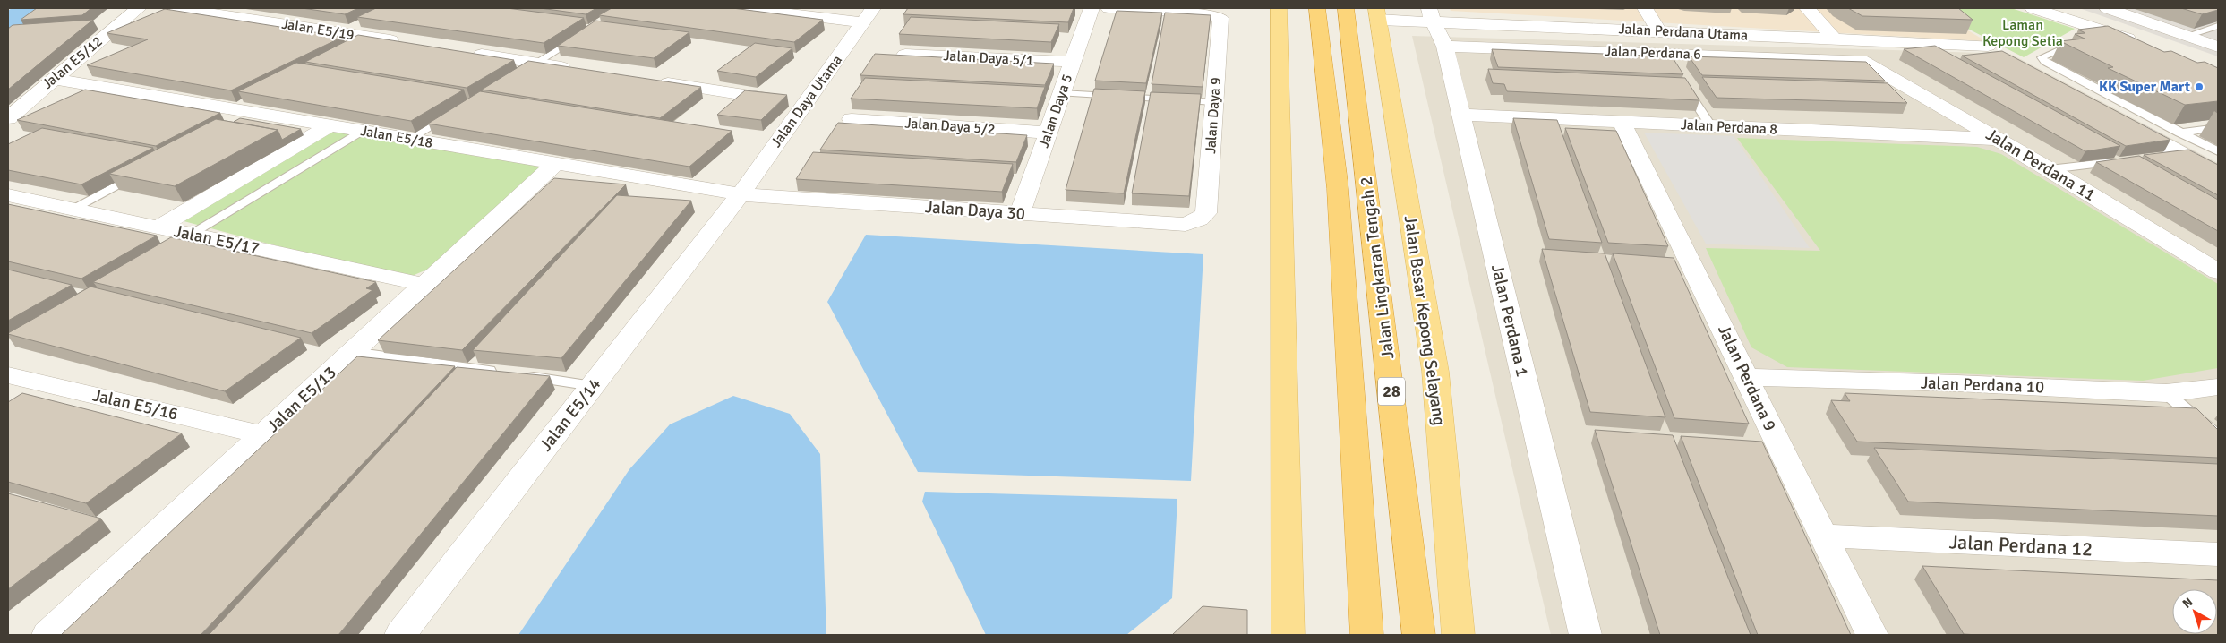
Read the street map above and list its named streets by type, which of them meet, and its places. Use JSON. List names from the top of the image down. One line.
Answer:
{"streets":{"highway":["Jalan Lingkaran Tengah 2","28"],"main road":["Jalan Besar Kepong Selayang"],"street":["Jalan E5/19","Jalan Perdana Utama","Jalan Perdana 6","Jalan Daya 5/1","Jalan E5/12","Jalan Daya Utama","Jalan Daya 5","Jalan Daya 9","Jalan Daya 5/2","Jalan Perdana 8","Jalan E5/18","Jalan Perdana 11","Jalan Daya 30","Jalan E5/17","Jalan Perdana 1","Jalan Perdana 9","Jalan Perdana 10","Jalan E5/13","Jalan E5/16","Jalan E5/14","Jalan Perdana 12"]},"crossings":[["Jalan Perdana Utama","Jalan Besar Kepong Selayang"],["Jalan Perdana Utama","Jalan Perdana 1"],["Jalan Perdana 6","Jalan Perdana 11"],["Jalan Perdana 6","Jalan Perdana 1"],["Jalan Daya 5/1","Jalan Daya 5"],["Jalan E5/12","Jalan E5/18"],["Jalan Daya Utama","Jalan E5/18"],["Jalan Daya Utama","Jalan Daya 30"],["Jalan Daya Utama","Jalan E5/14"],["Jalan Daya 5","Jalan Daya 5/2"],["Jalan Daya 5","Jalan Daya 30"],["Jalan Daya 9","Jalan Daya 30"],["Jalan Perdana 8","Jalan Perdana 11"],["Jalan Perdana 8","Jalan Perdana 1"],["Jalan Perdana 8","Jalan Perdana 9"],["Jalan E5/18","Jalan Daya 30"],["Jalan E5/18","Jalan E5/13"],["Jalan E5/18","Jalan E5/14"],["Jalan Daya 30","Jalan E5/14"],["Jalan E5/17","Jalan E5/13"],["Jalan Perdana 9","Jalan Perdana 10"],["Jalan Perdana 9","Jalan Perdana 12"],["Jalan E5/13","Jalan E5/16"]],"parks":["Laman Kepong Setia"],"places":["KK Super Mart"],"north":"top left"}
